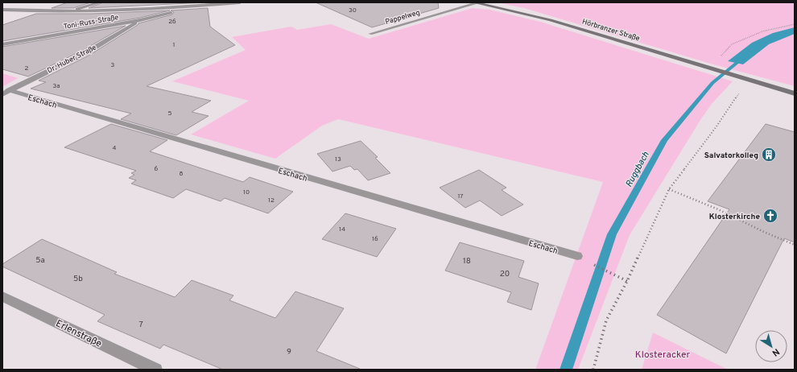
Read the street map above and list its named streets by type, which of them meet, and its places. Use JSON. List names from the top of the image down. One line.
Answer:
{"streets":{"street":["Pappelweg","Toni-Russ-Straße","Hörbranzer Straße","Dr. Huber Straße","Eschach","Erlenstraße"]},"crossings":[["Pappelweg","Hörbranzer Straße"],["Toni-Russ-Straße","Dr. Huber Straße"],["Dr. Huber Straße","Eschach"]],"water":["Ruggbach"],"parks":["Klosteracker"],"places":{"building":["Salvatorkolleg"],"church":["Klosterkirche"]},"house_numbers":["30","26","1","3","2","3a","5","4","13","6","8","10","17","12","14","16","5a","18","20","5b","7","9"],"north":"bottom right"}
